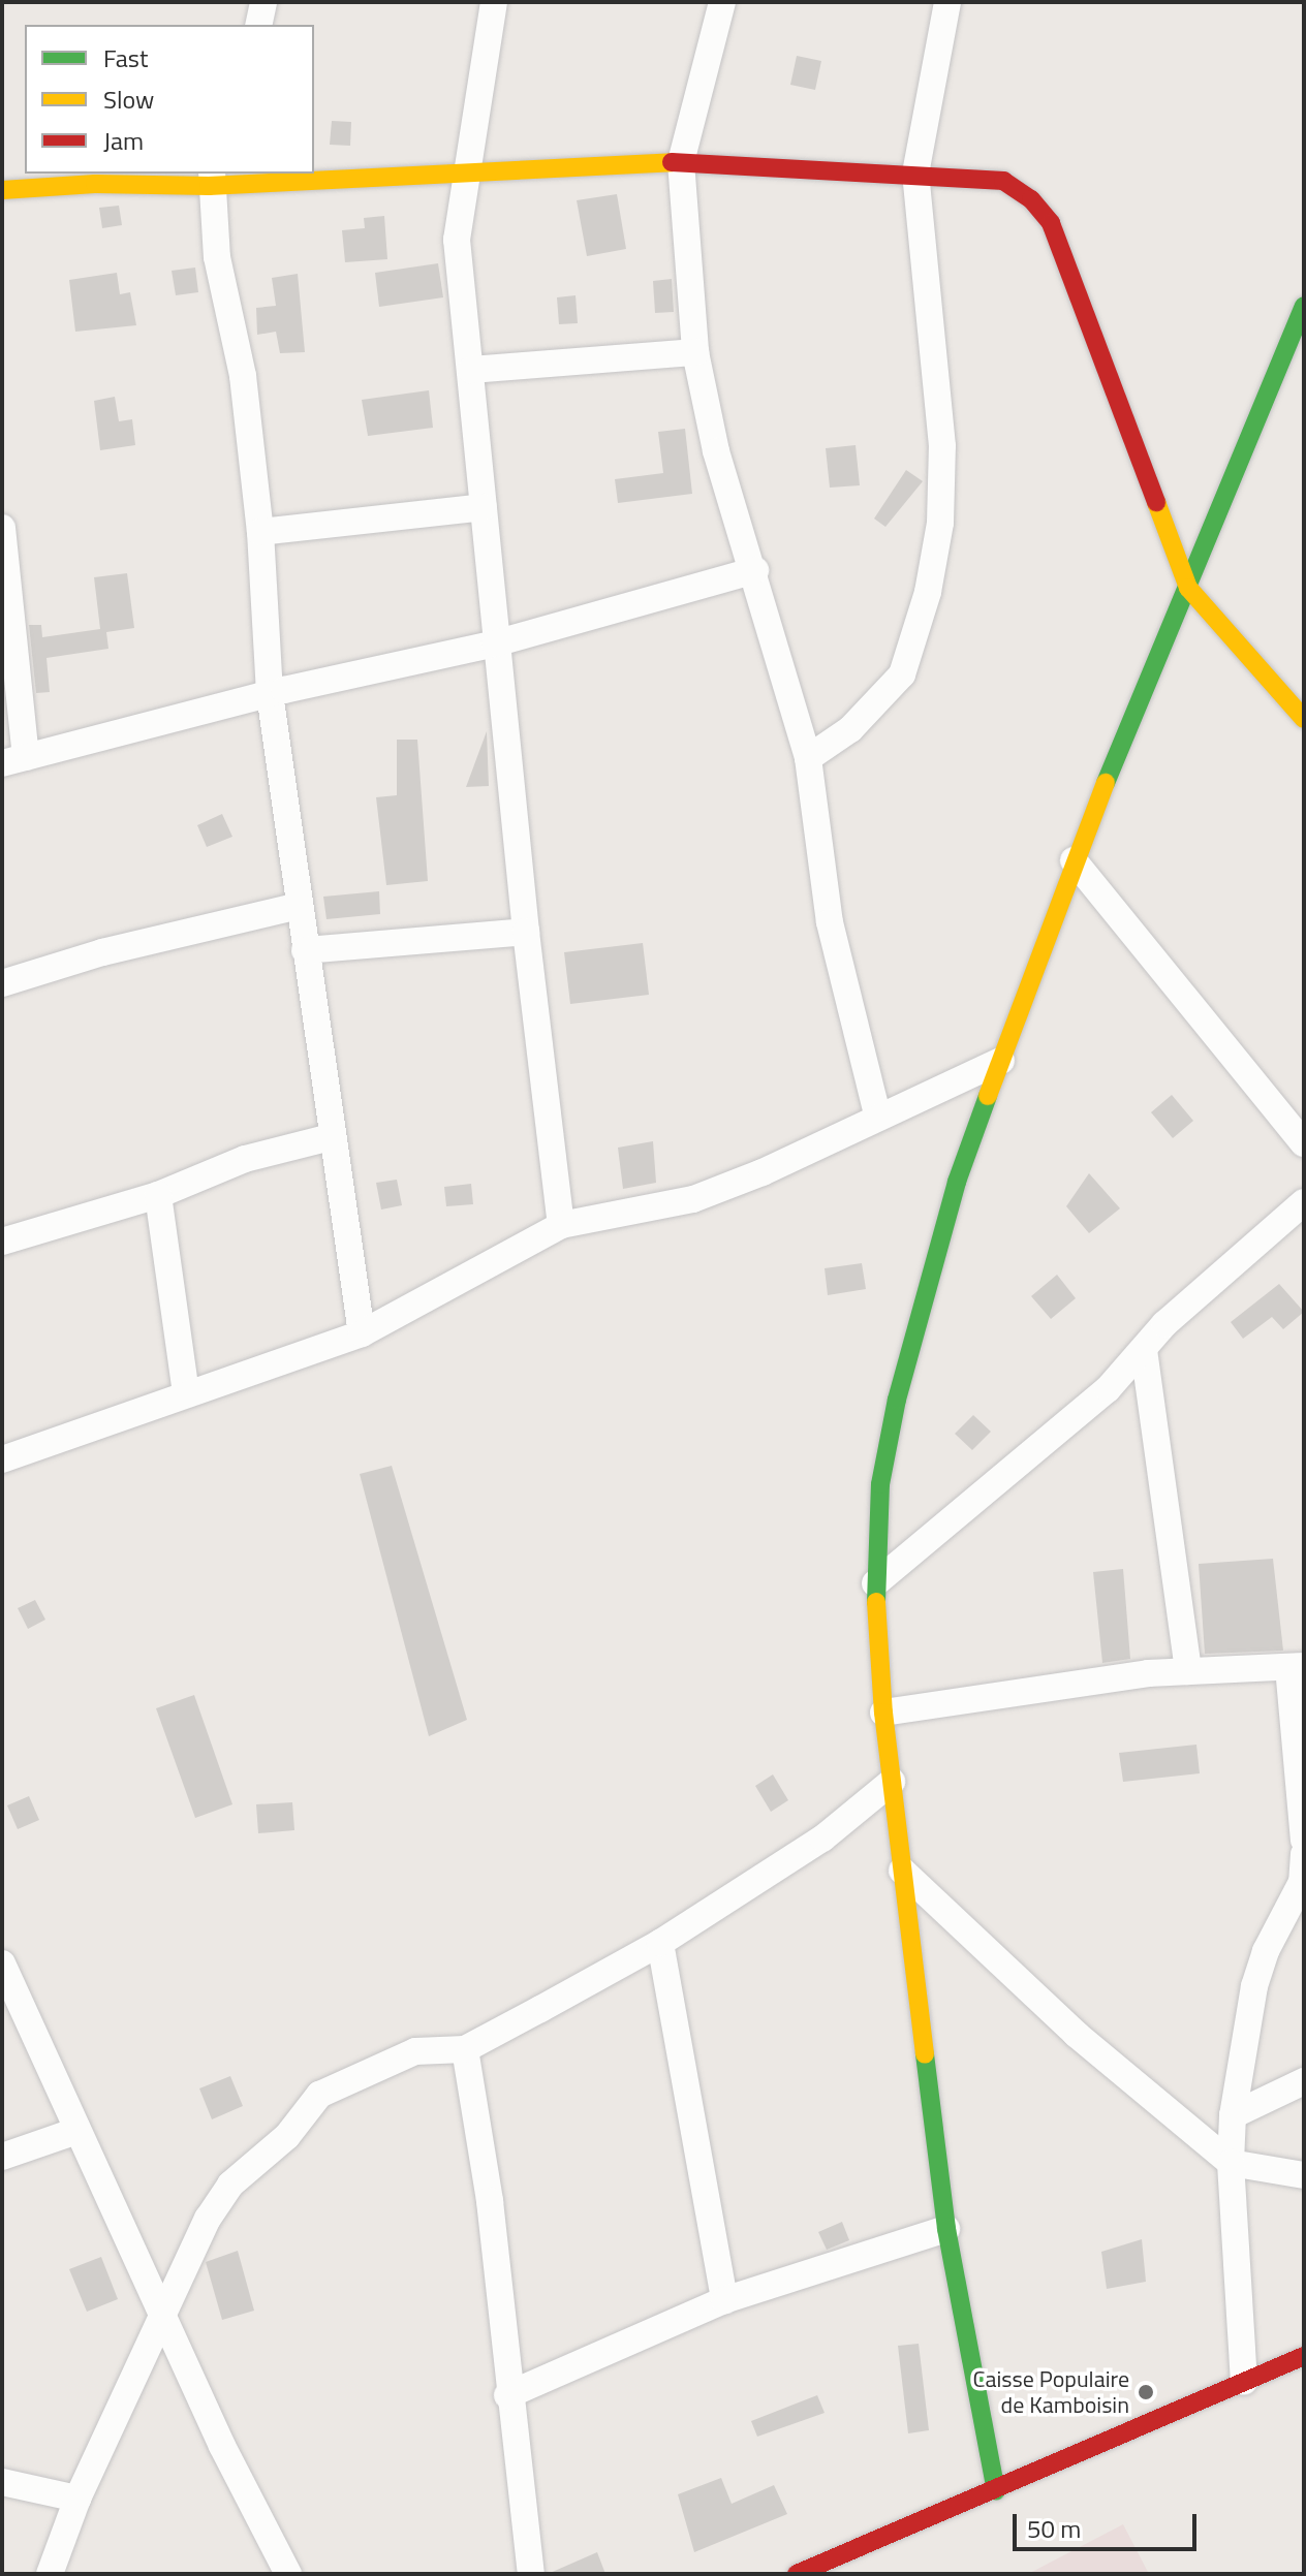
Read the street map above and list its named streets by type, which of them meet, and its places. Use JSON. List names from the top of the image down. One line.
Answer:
{"places":["Caisse Populaire de Kamboisin"],"legend":["Fast","Slow","Jam"],"scale_bar":"50 m"}
